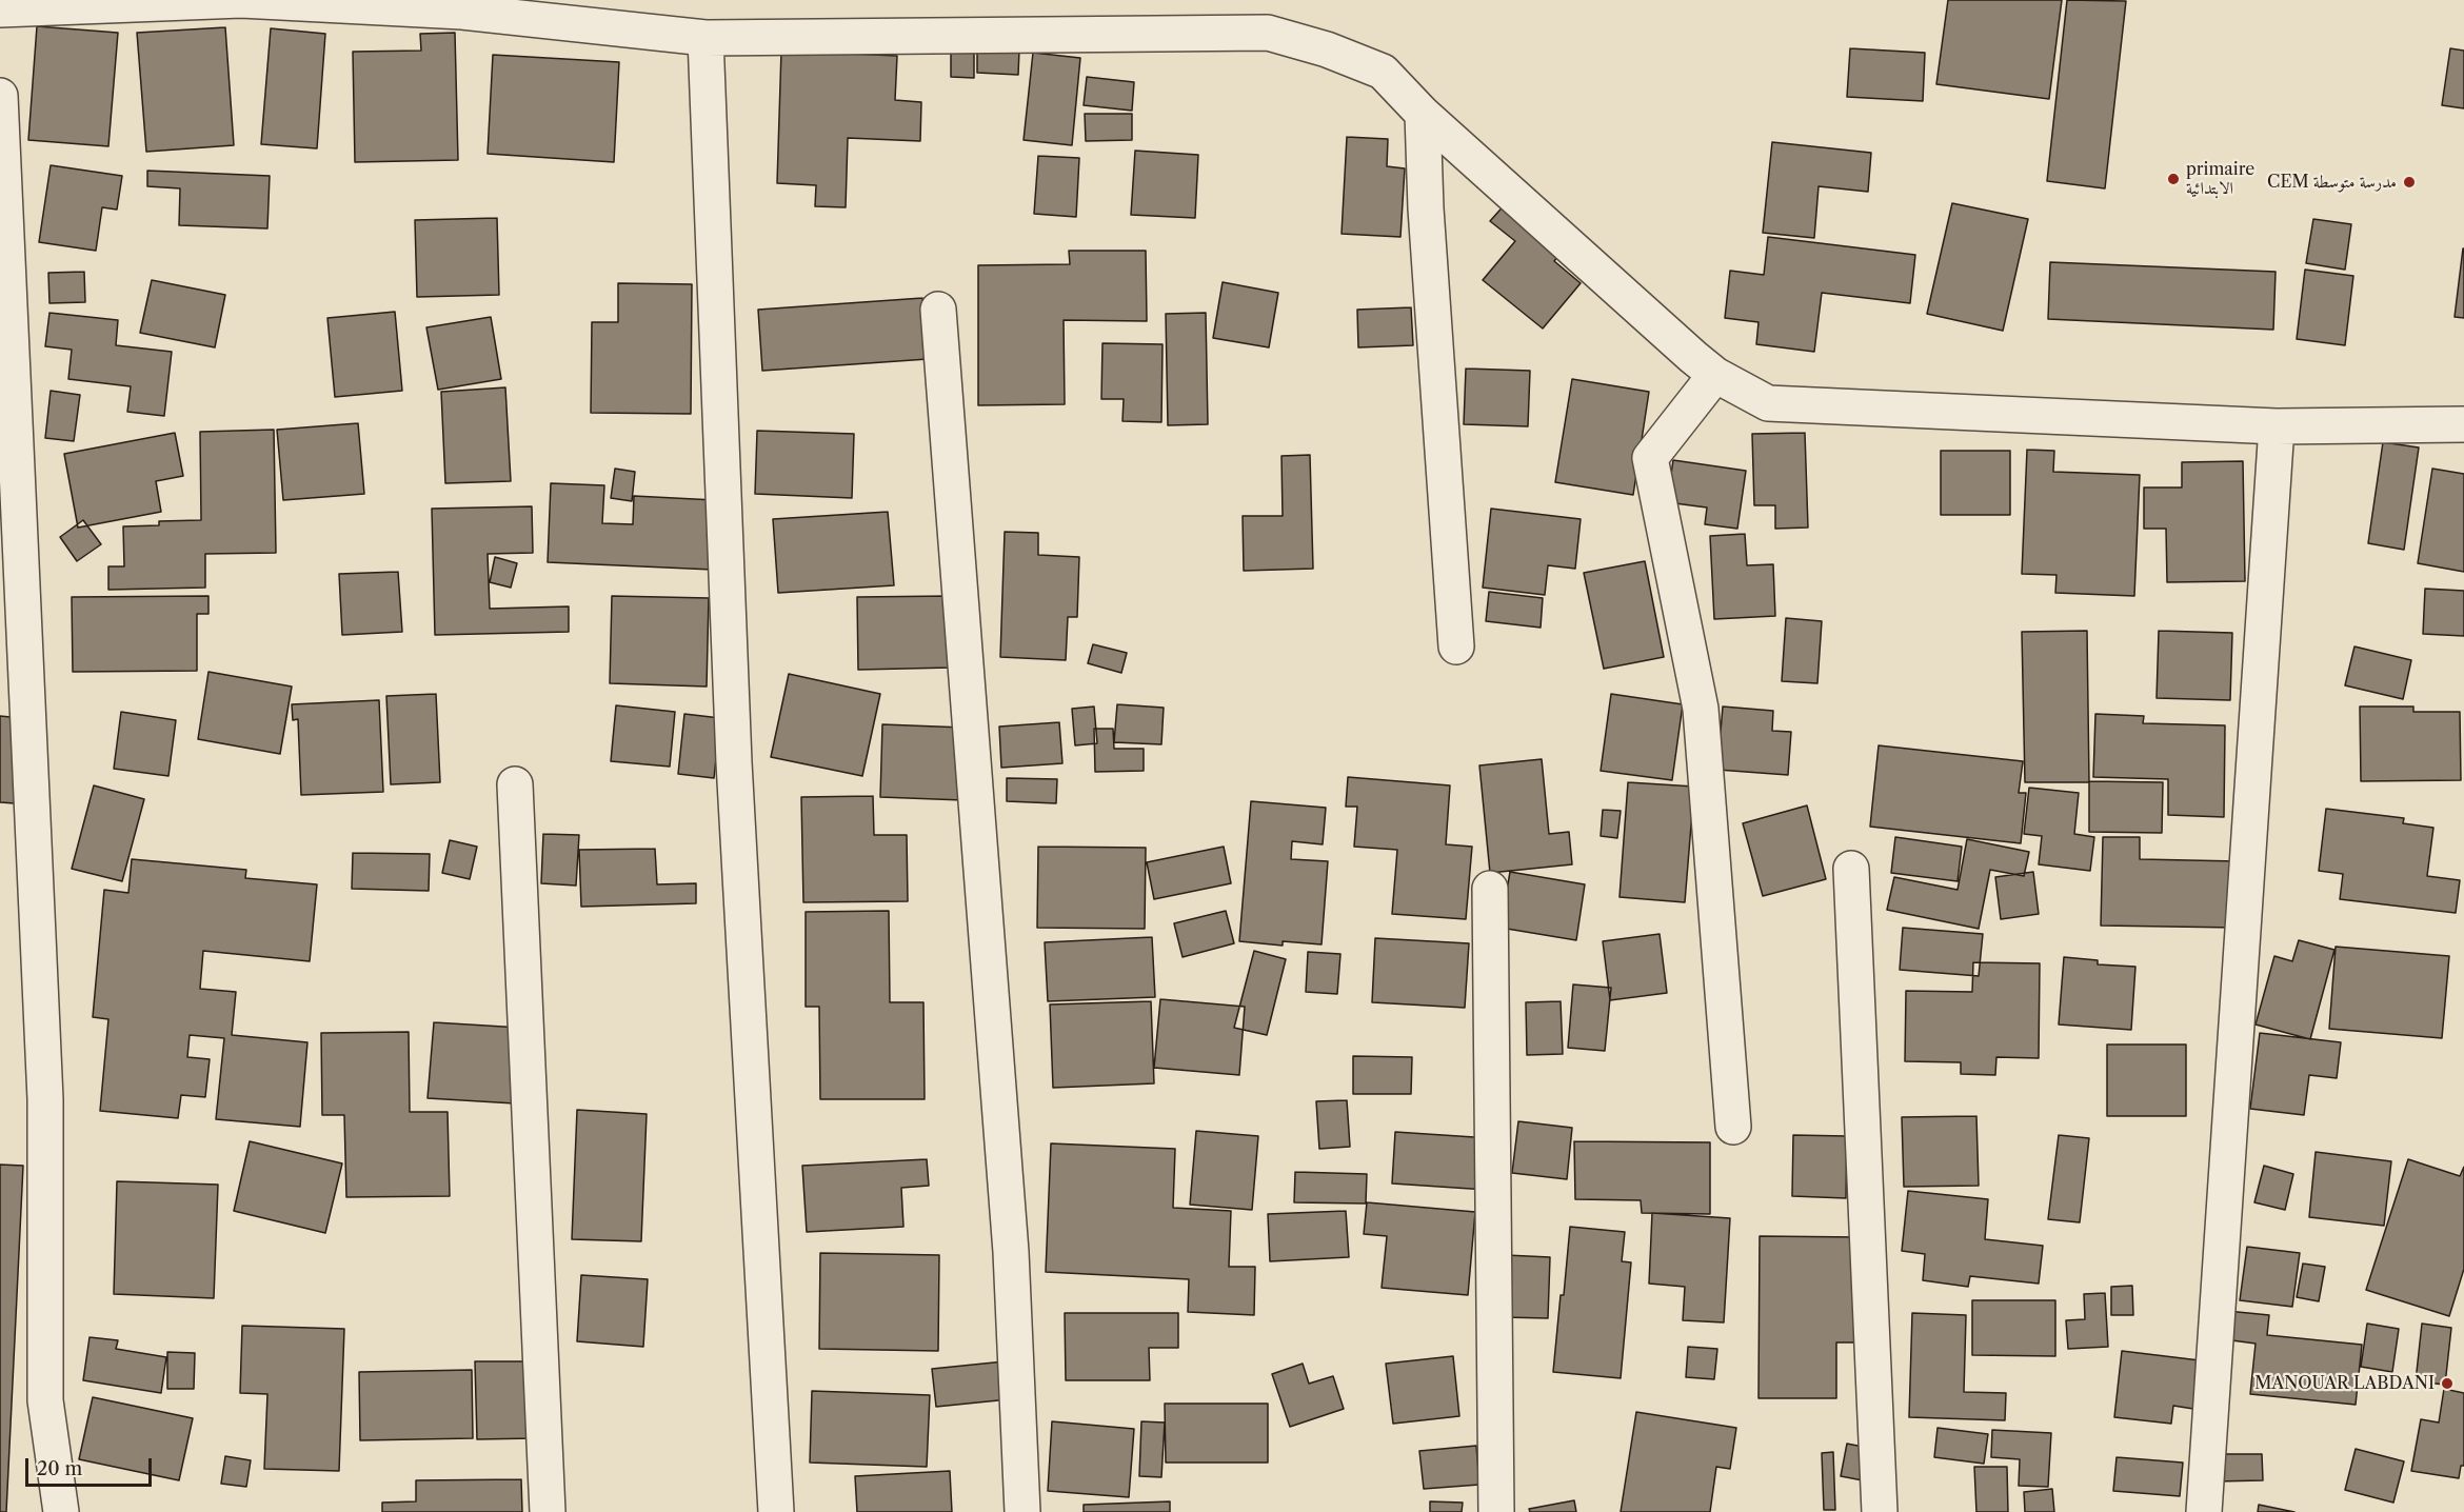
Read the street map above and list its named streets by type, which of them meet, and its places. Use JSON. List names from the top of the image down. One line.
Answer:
{"places":["primaire الابتدائية","CEM مدرسة متوسطة","MANOUAR LABDANI"],"scale_bar":"20 m"}
